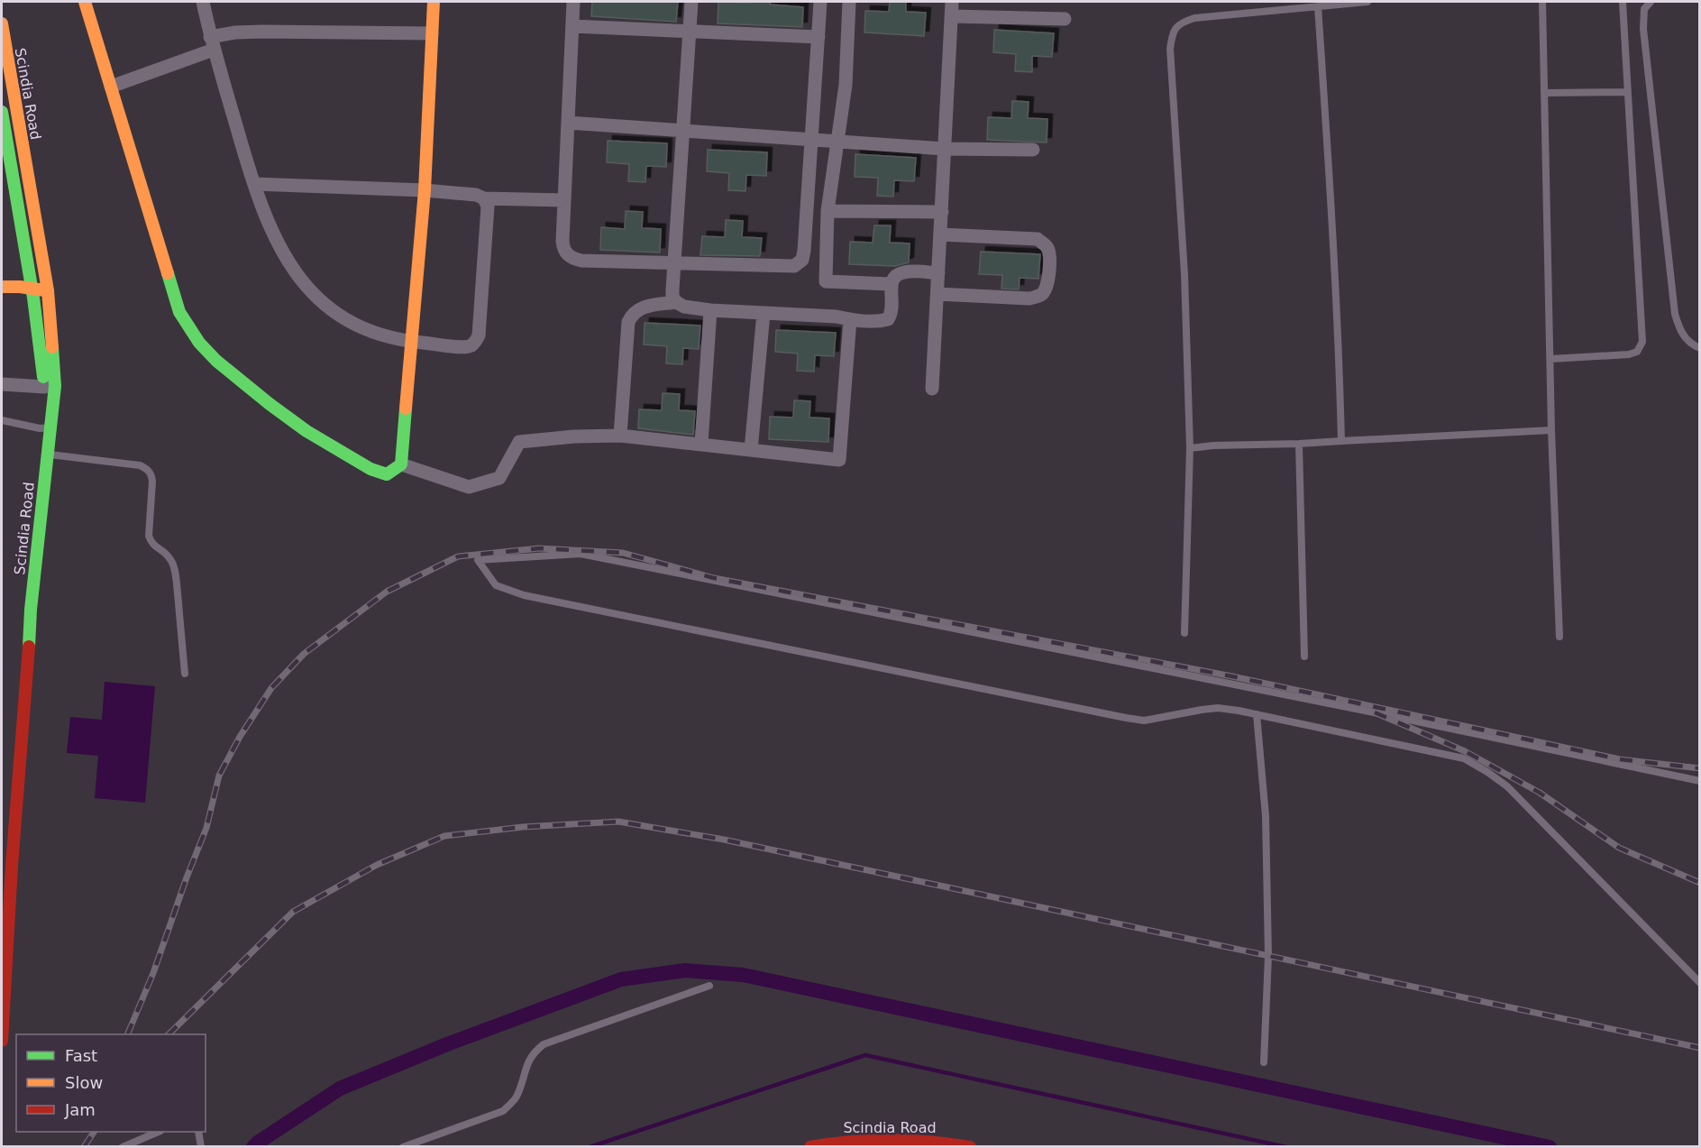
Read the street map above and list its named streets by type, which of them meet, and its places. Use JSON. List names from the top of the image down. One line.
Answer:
{"streets":{"main road":["Scindia Road"]},"legend":["Fast","Slow","Jam"]}
